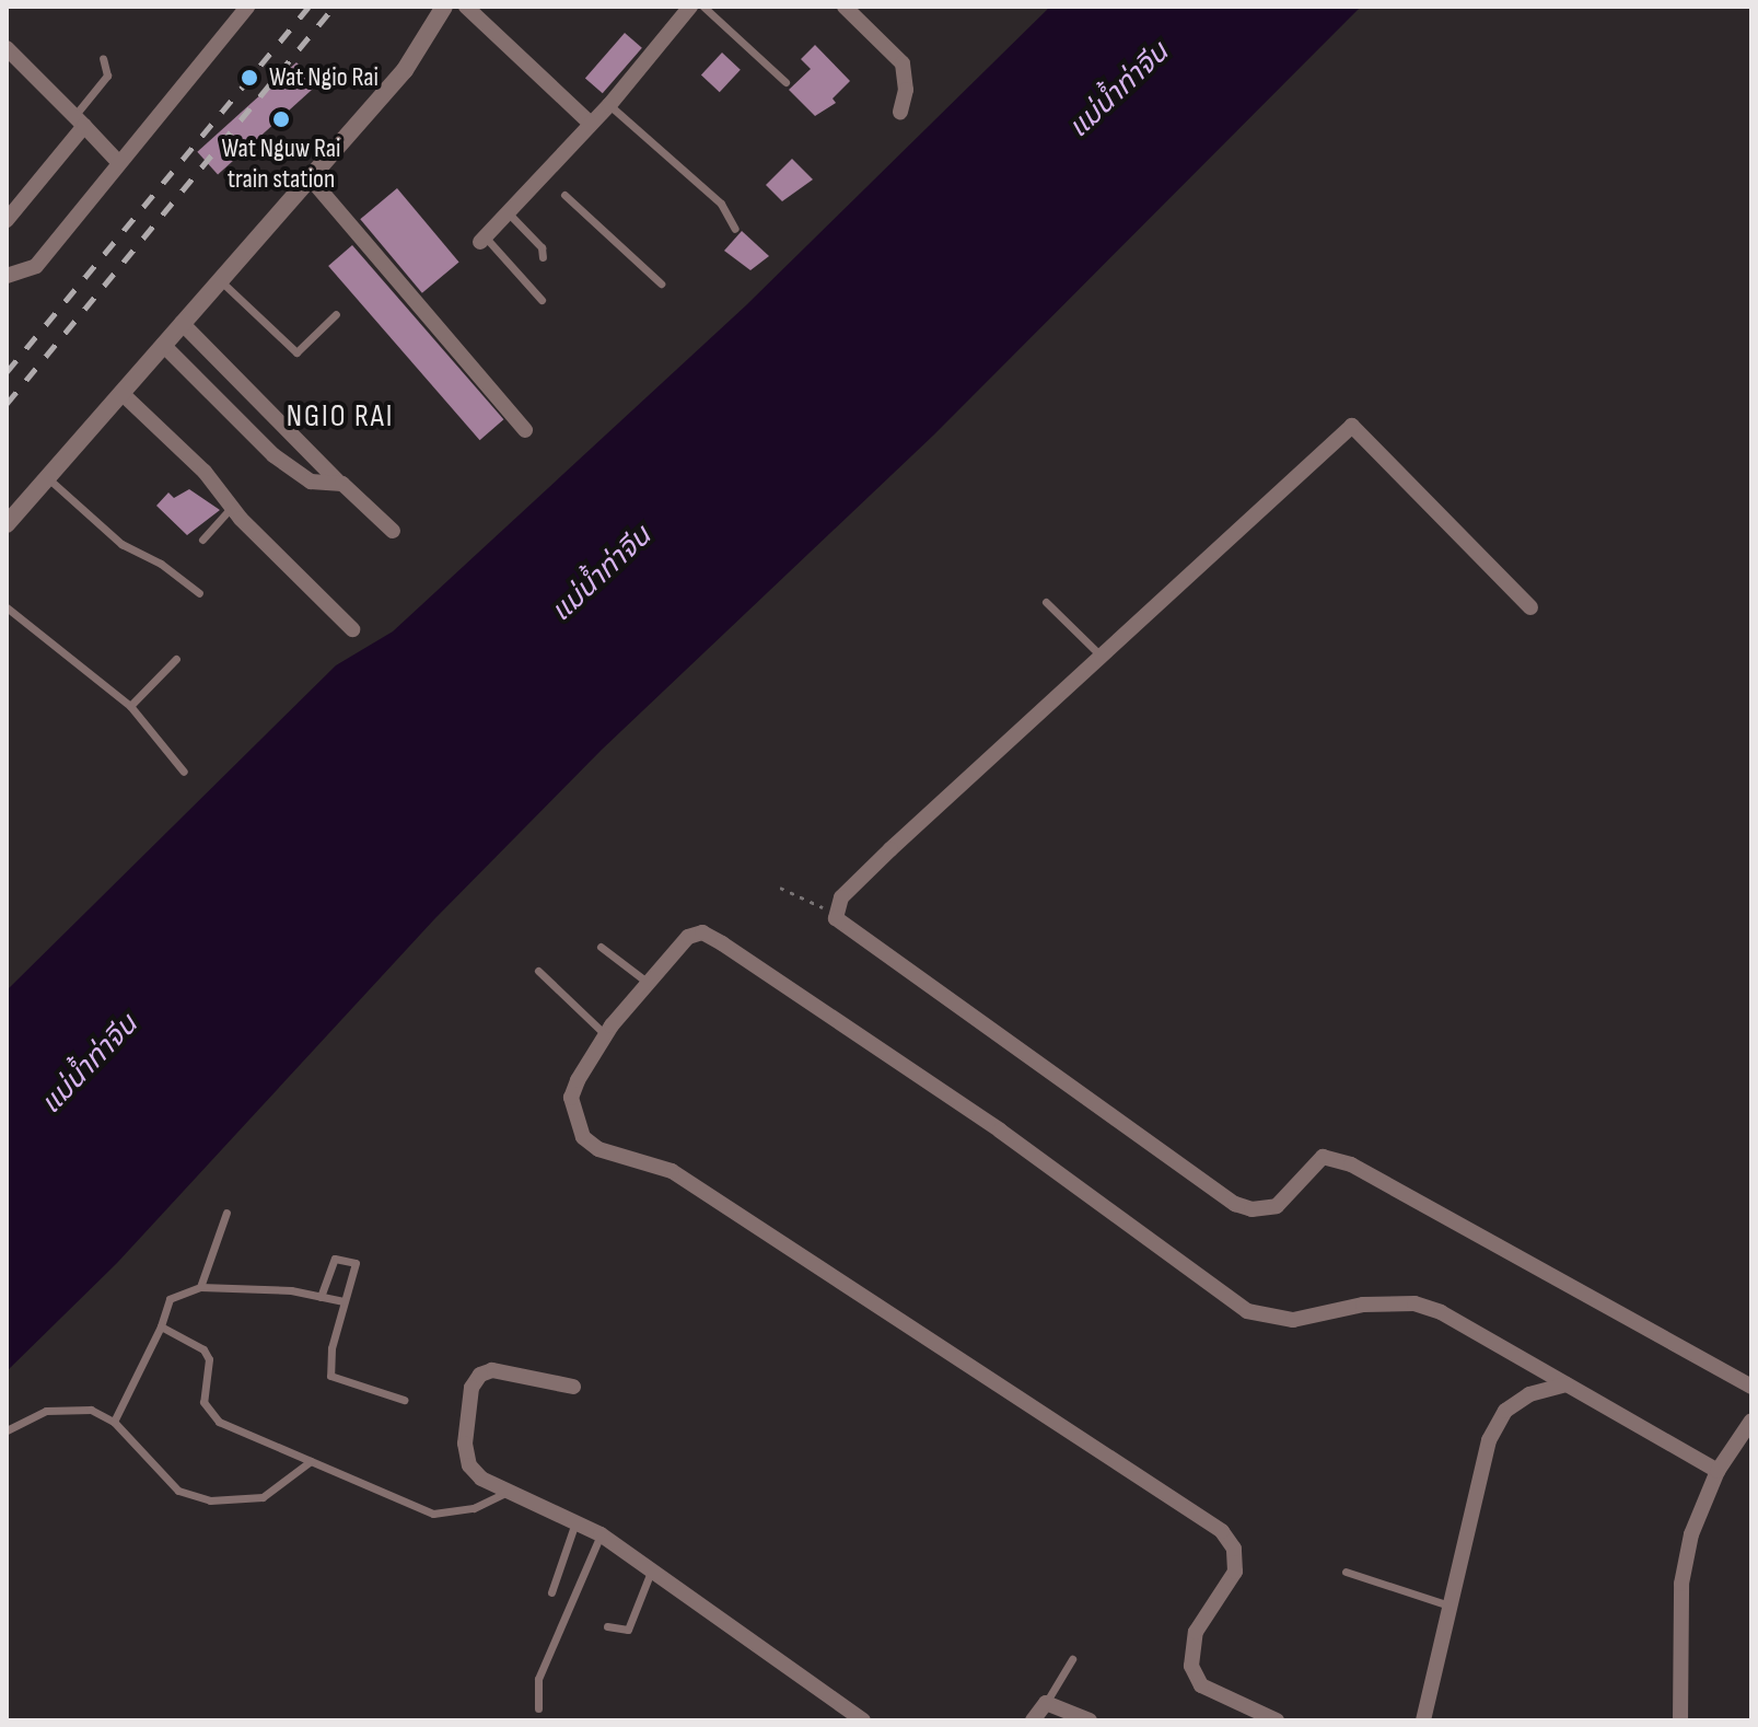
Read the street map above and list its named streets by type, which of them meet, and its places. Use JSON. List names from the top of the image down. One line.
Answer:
{"districts":["NGIO RAI"],"water":["แม่น้ำท่าจีน"],"places":["Wat Ngio Rai","Wat Nguw Rai train station"]}
